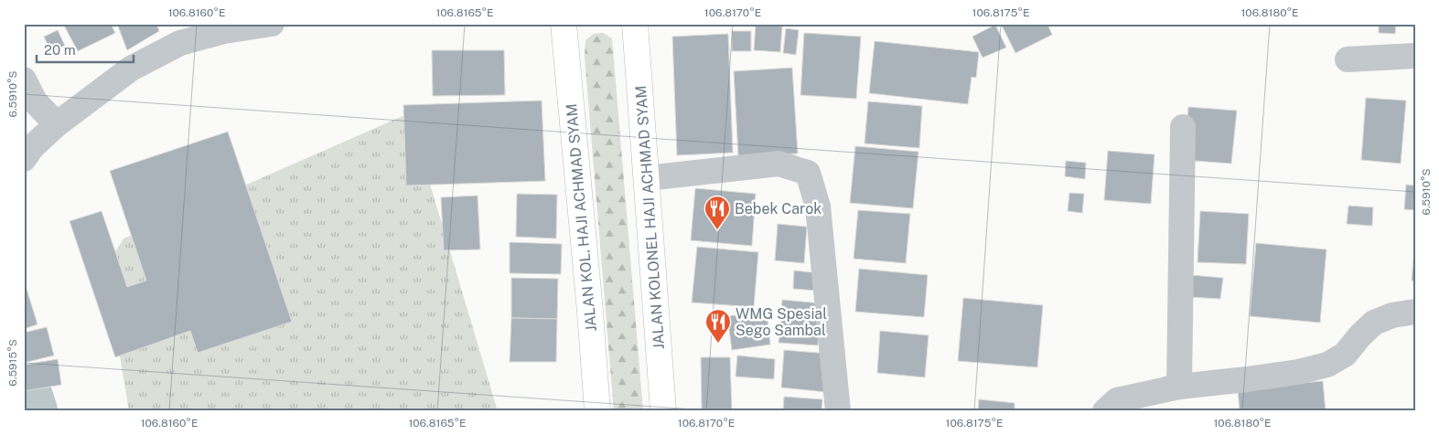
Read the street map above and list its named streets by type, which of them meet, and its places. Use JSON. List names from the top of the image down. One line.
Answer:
{"streets":{"main road":["JALAN KOL. HAJI ACHMAD SYAM","JALAN KOLONEL HAJI ACHMAD SYAM"]},"places":{"restaurant":["Bebek Carok","WMG Spesial Sego Sambal"]},"scale_bar":"20 m","coordinates":["106.8160°E","106.8165°E","106.8170°E","106.8175°E","106.8180°E","6.5910°S","6.5915°S"]}
